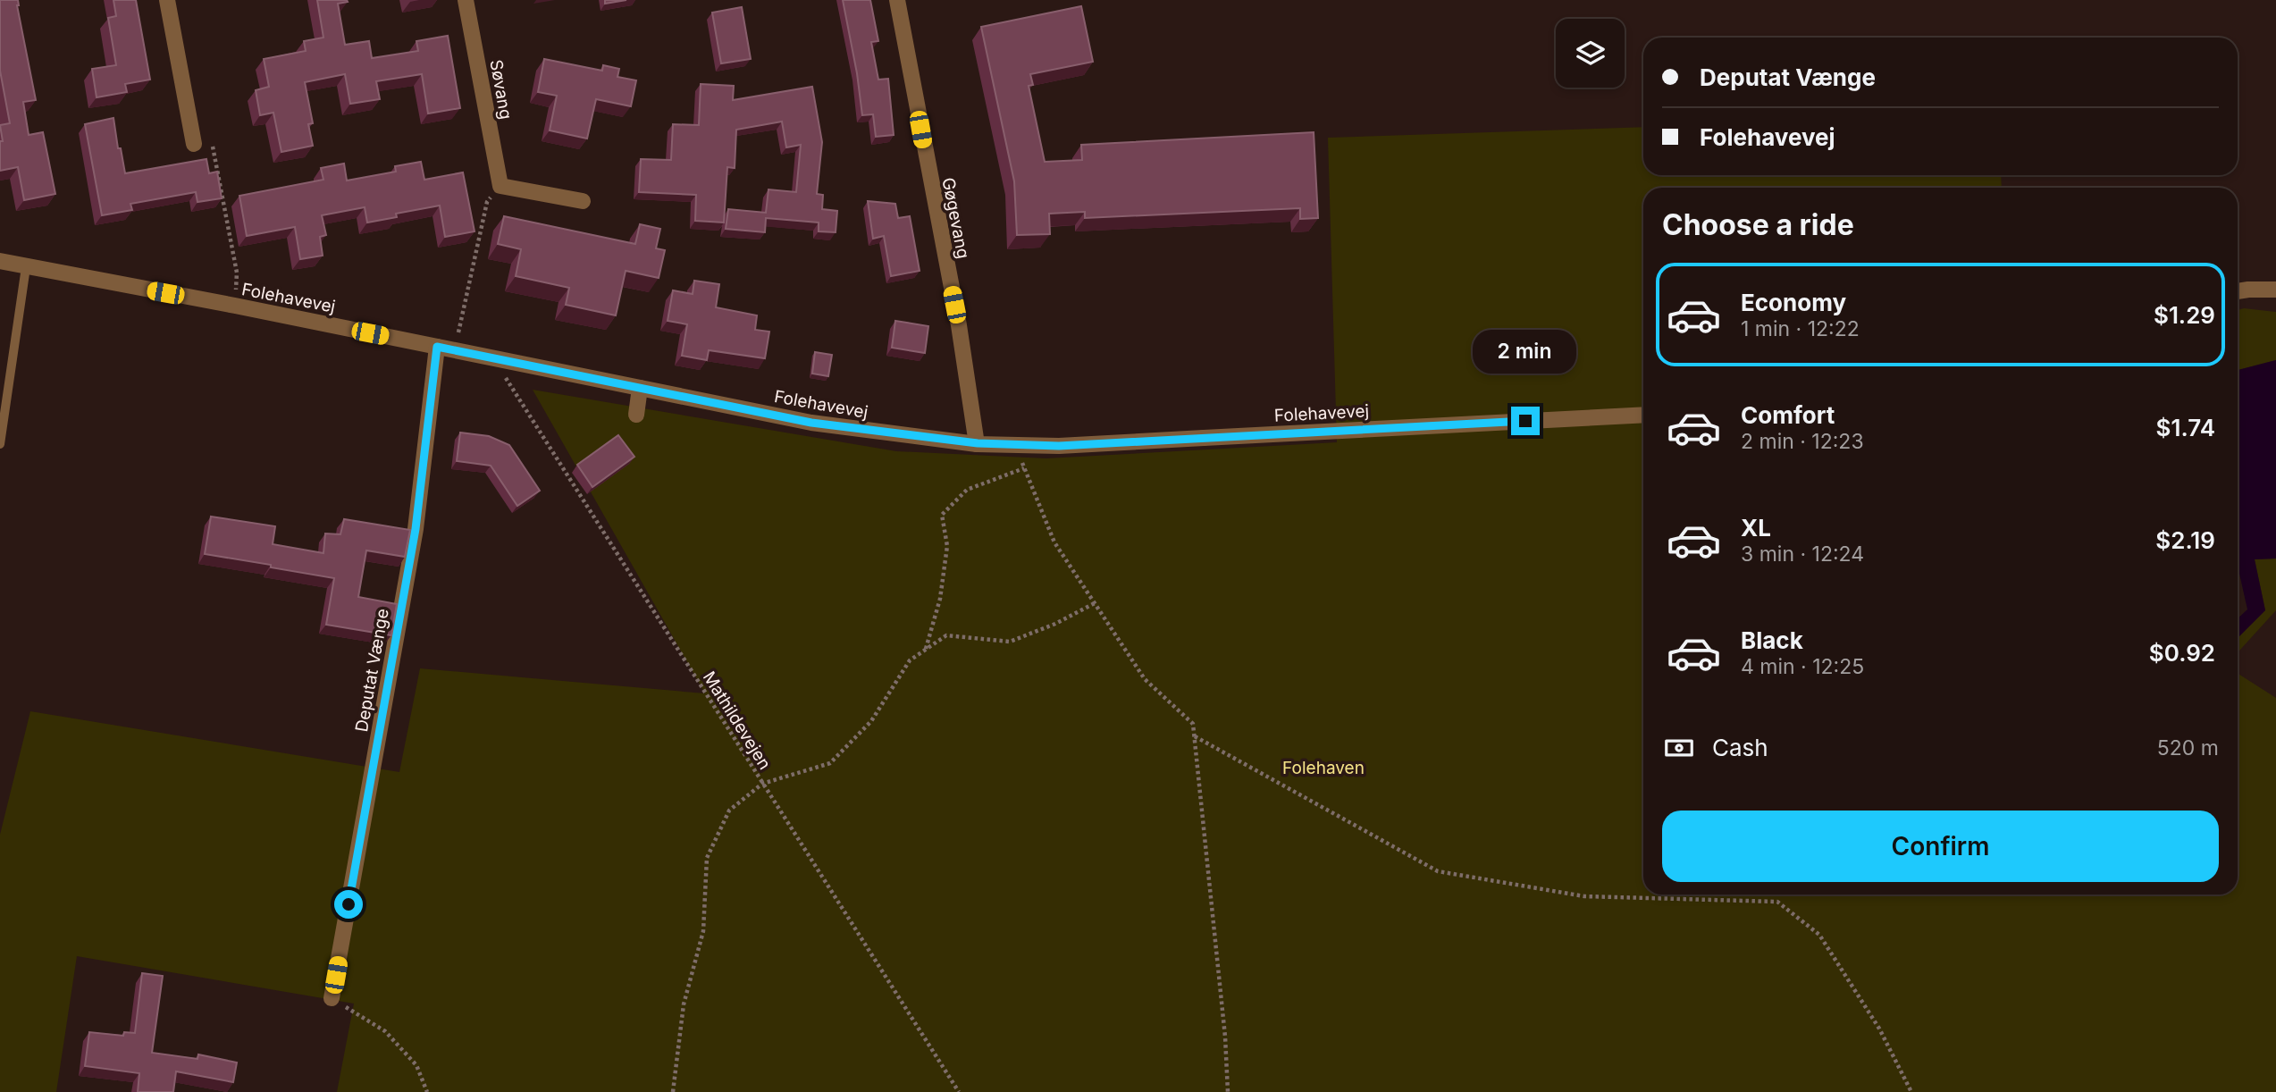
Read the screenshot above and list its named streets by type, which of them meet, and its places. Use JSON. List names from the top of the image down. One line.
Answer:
{"streets":{"street":["Søvang","Gøgevang","Folehavevej","Deputat Vænge"],"path":["Mathildevejen"]},"crossings":[["Gøgevang","Folehavevej"],["Folehavevej","Deputat Vænge"],["Folehavevej","Mathildevejen"]],"parks":["Folehaven"],"page":{"banner":["Deputat Vænge","Folehavevej"],"heading":"Choose a ride","list":[{"name":"Economy","note":"1 min · 12:22","value":"$1.29"},{"name":"Comfort","note":"2 min · 12:23","value":"$1.74"},{"name":"XL","note":"3 min · 12:24","value":"$2.19"},{"name":"Black","note":"4 min · 12:25","value":"$0.92"}],"bubble":"2 min","pay":["Cash","520 m"],"buttons":"Confirm"}}
